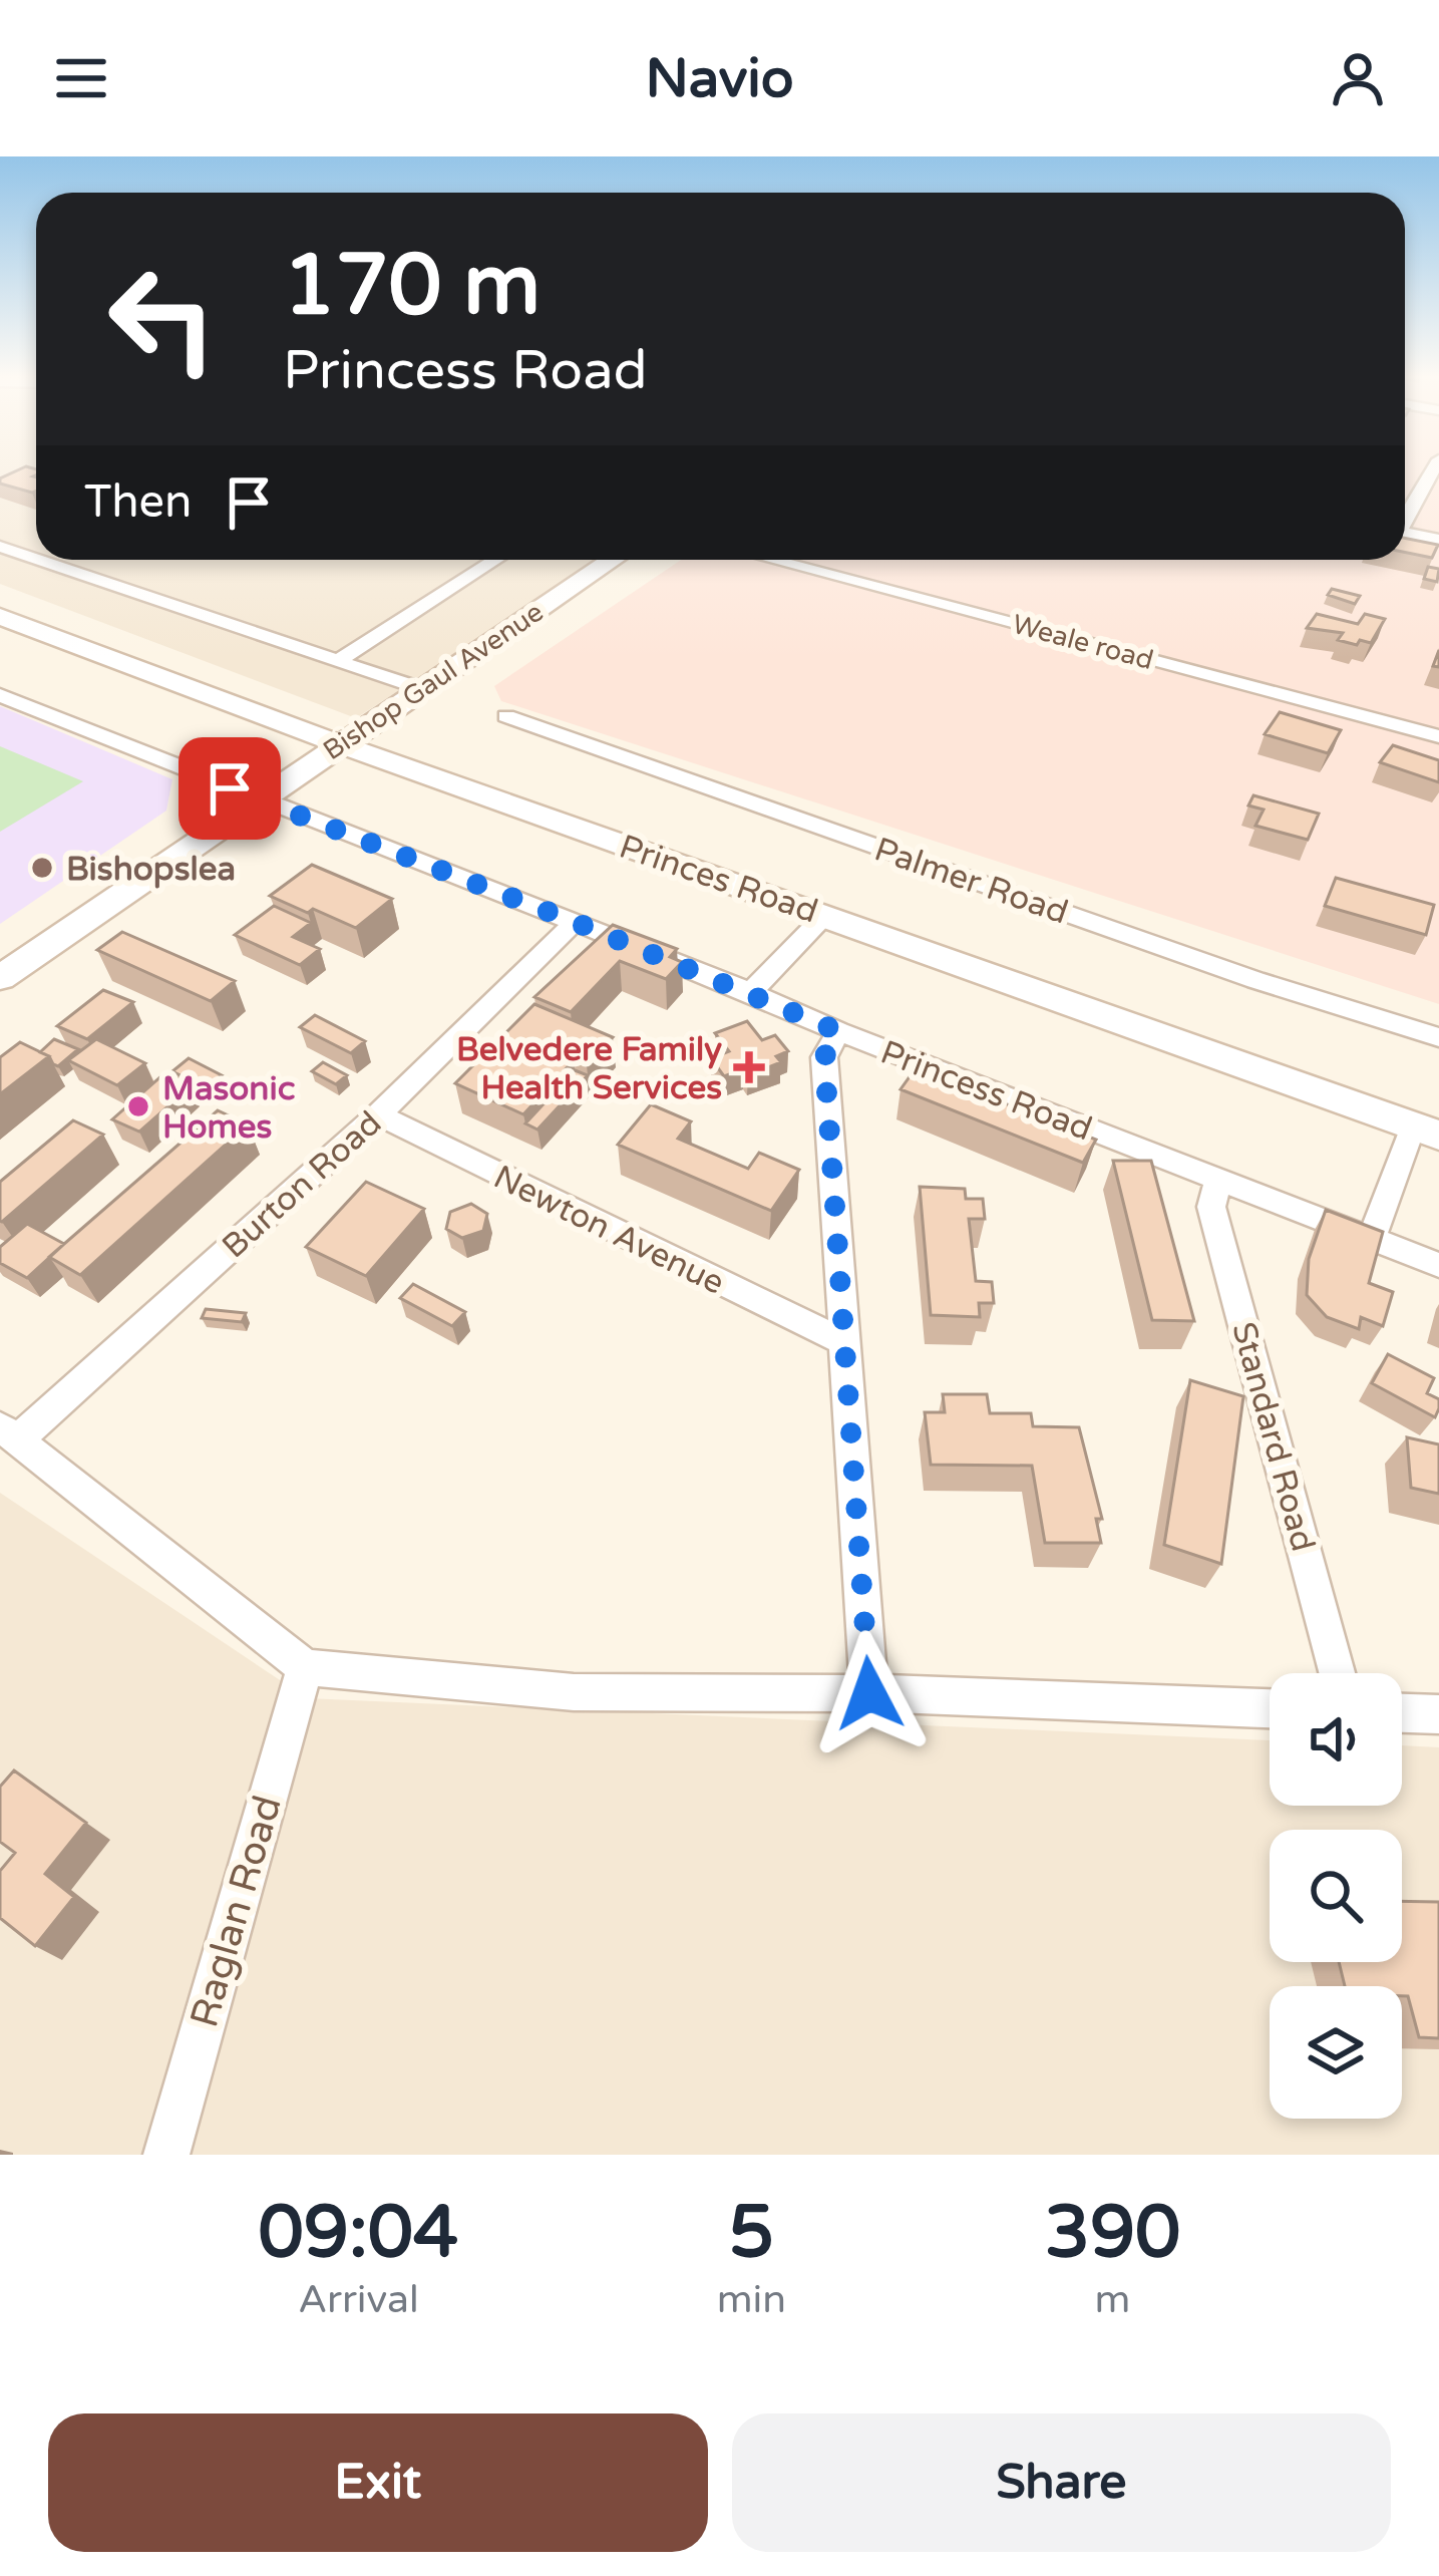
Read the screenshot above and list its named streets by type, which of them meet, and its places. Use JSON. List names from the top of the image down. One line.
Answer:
{"streets":{"main road":["Bishop Gaul Avenue","Princes Road"],"street":["Weale road","Palmer Road","Princess Road","Burton Road","Newton Avenue","Standard Road","Raglan Road"]},"crossings":[["Bishop Gaul Avenue","Princes Road"],["Bishop Gaul Avenue","Princess Road"],["Princess Road","Burton Road"],["Princess Road","Standard Road"],["Burton Road","Newton Avenue"]],"places":{"other":["Bishopslea","Masonic Homes"],"health":["Belvedere Family Health Services"]},"page":{"header":"Navio","turn":["170 m","Princess Road"],"then":"Then","eta":["09:04","Arrival","5","min","390","m"],"buttons":["Exit","Share"]}}
